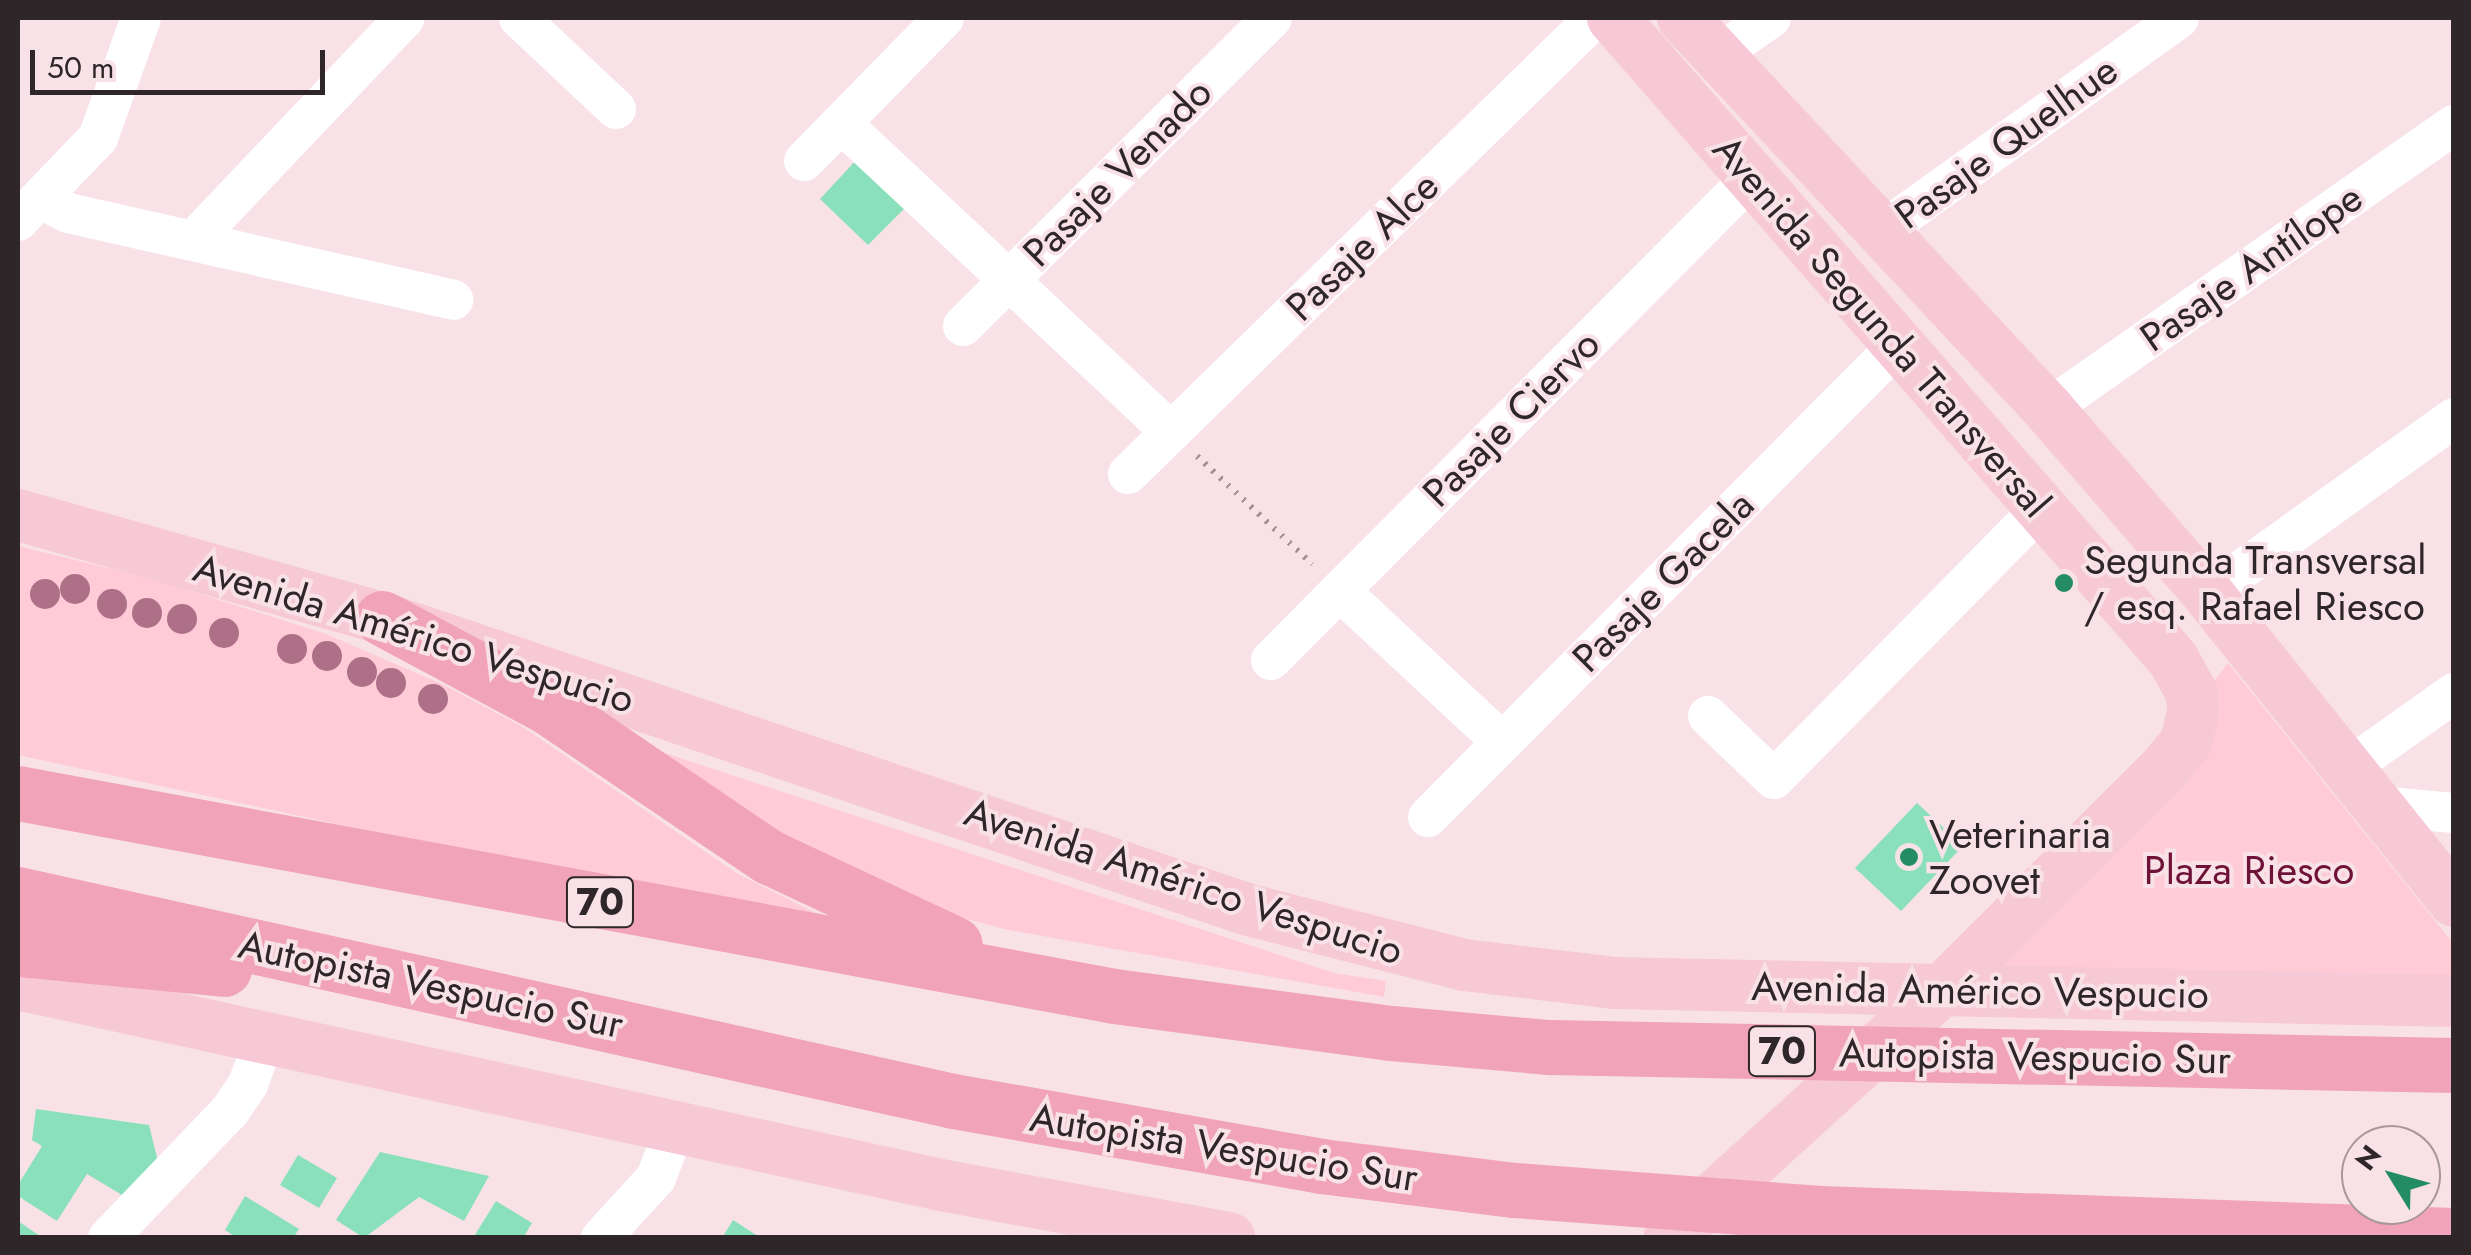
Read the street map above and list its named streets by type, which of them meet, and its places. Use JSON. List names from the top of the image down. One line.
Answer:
{"streets":{"highway":["70","Autopista Vespucio Sur"],"main road":["Avenida Segunda Transversal","Avenida Américo Vespucio"],"street":["Pasaje Quelhue","Pasaje Venado","Pasaje Alce","Pasaje Antílope","Pasaje Ciervo","Pasaje Gacela"]},"crossings":[["Pasaje Quelhue","Avenida Segunda Transversal"],["Pasaje Antílope","Avenida Segunda Transversal"],["Avenida Segunda Transversal","Pasaje Ciervo"],["Avenida Segunda Transversal","Pasaje Gacela"],["Avenida Segunda Transversal","Avenida Américo Vespucio"]],"parks":["Plaza Riesco"],"places":["Segunda Transversal / esq. Rafael Riesco","Veterinaria Zoovet"],"scale_bar":"50 m","north":"top left"}
